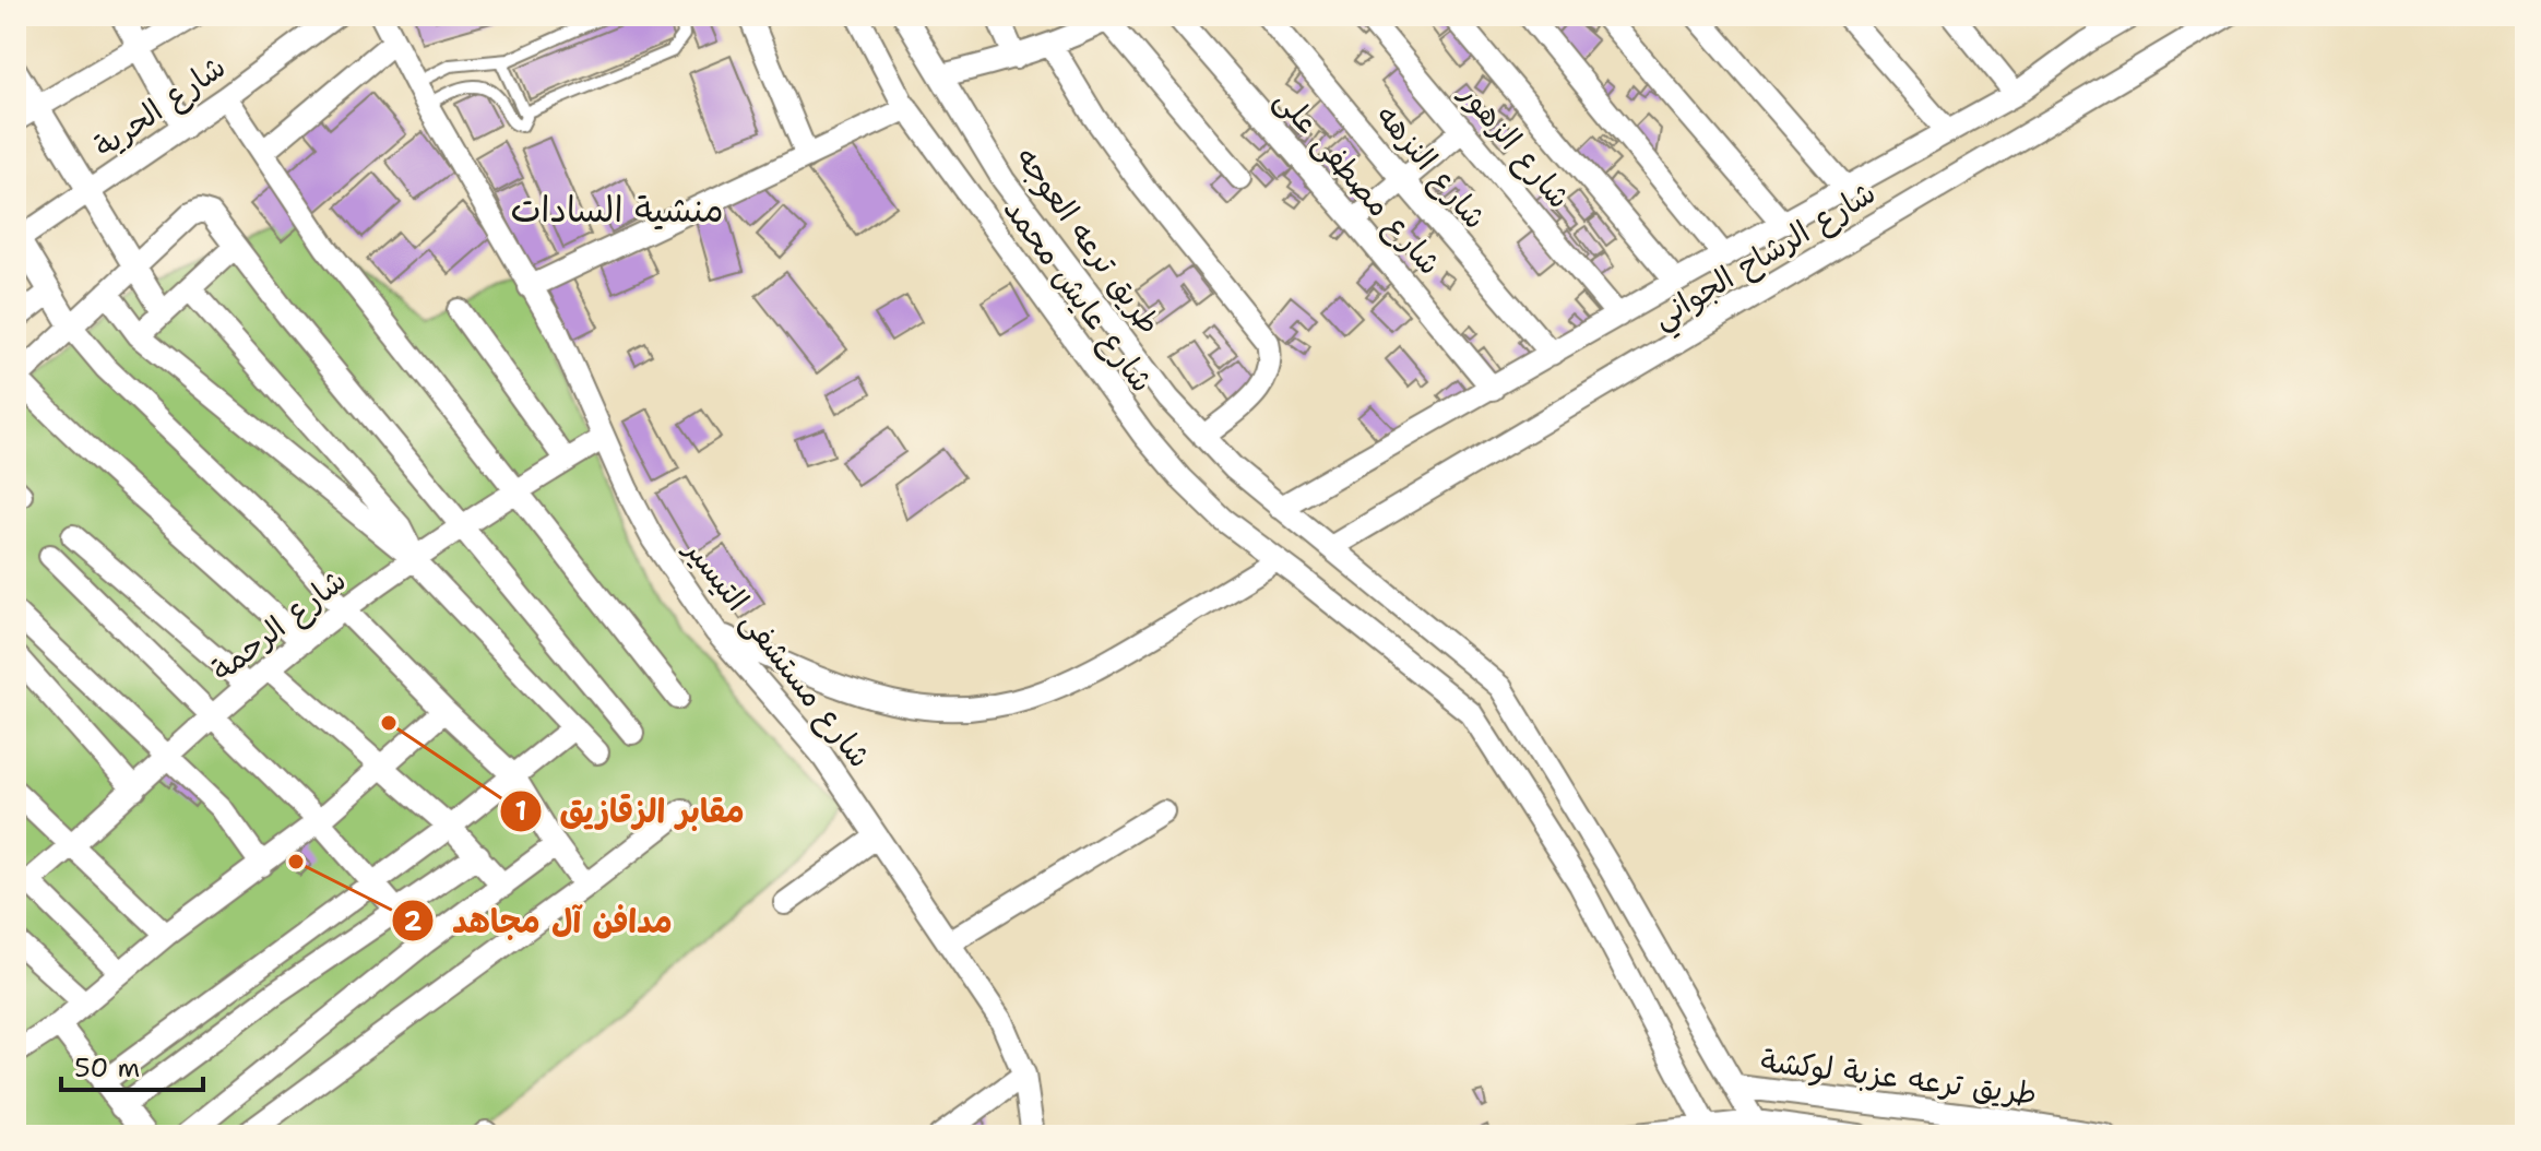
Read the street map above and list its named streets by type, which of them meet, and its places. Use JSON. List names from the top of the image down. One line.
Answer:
{"streets":{"street":["شارع الحرية","شارع الزهور","شارع النزهه","شارع مصطفى على","طريق ترعه العوجه","شارع الرشاح الجواني","شارع عايش محمد","شارع الرحمة","شارع مستشفى التيسير","طريق ترعه عزبة لوكشة"]},"crossings":[["شارع الزهور","شارع الرشاح الجواني"],["شارع النزهه","شارع الرشاح الجواني"],["شارع مصطفى على","شارع الرشاح الجواني"],["طريق ترعه العوجه","شارع الرشاح الجواني"],["طريق ترعه العوجه","طريق ترعه عزبة لوكشة"],["شارع عايش محمد","طريق ترعه عزبة لوكشة"],["شارع الرحمة","شارع مستشفى التيسير"]],"districts":["منشية السادات"],"places":["مقابر الزقازيق","مدافن آل مجاهد"],"scale_bar":"50 m"}
